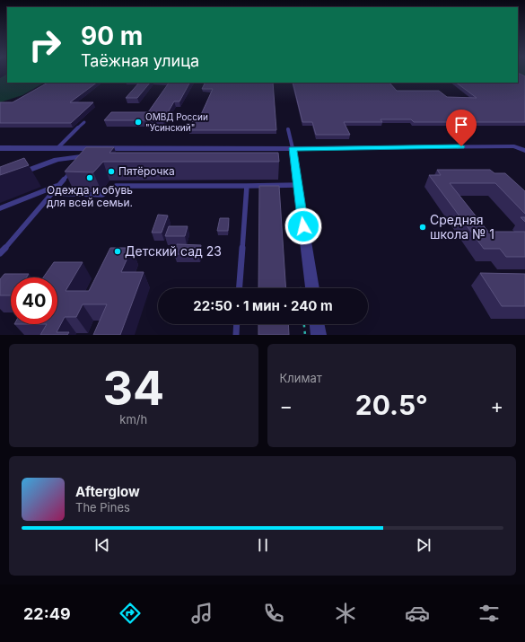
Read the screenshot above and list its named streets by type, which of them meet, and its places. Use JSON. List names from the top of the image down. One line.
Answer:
{"places":["ОМВД России \"Усинский\"","Пятёрочка","Одежда и обувь для всей семьи.","Средняя школа № 1","Детский сад 23"],"page":{"turn":["90 m","Таёжная улица"],"limit":"40","trip":"22:50 · 1 мин · 240 m","tile":[["34","km/h"],"Климат"],"heat":["−","20.5°","+"],"song":["Afterglow","The Pines"],"tabs":"22:49"}}
